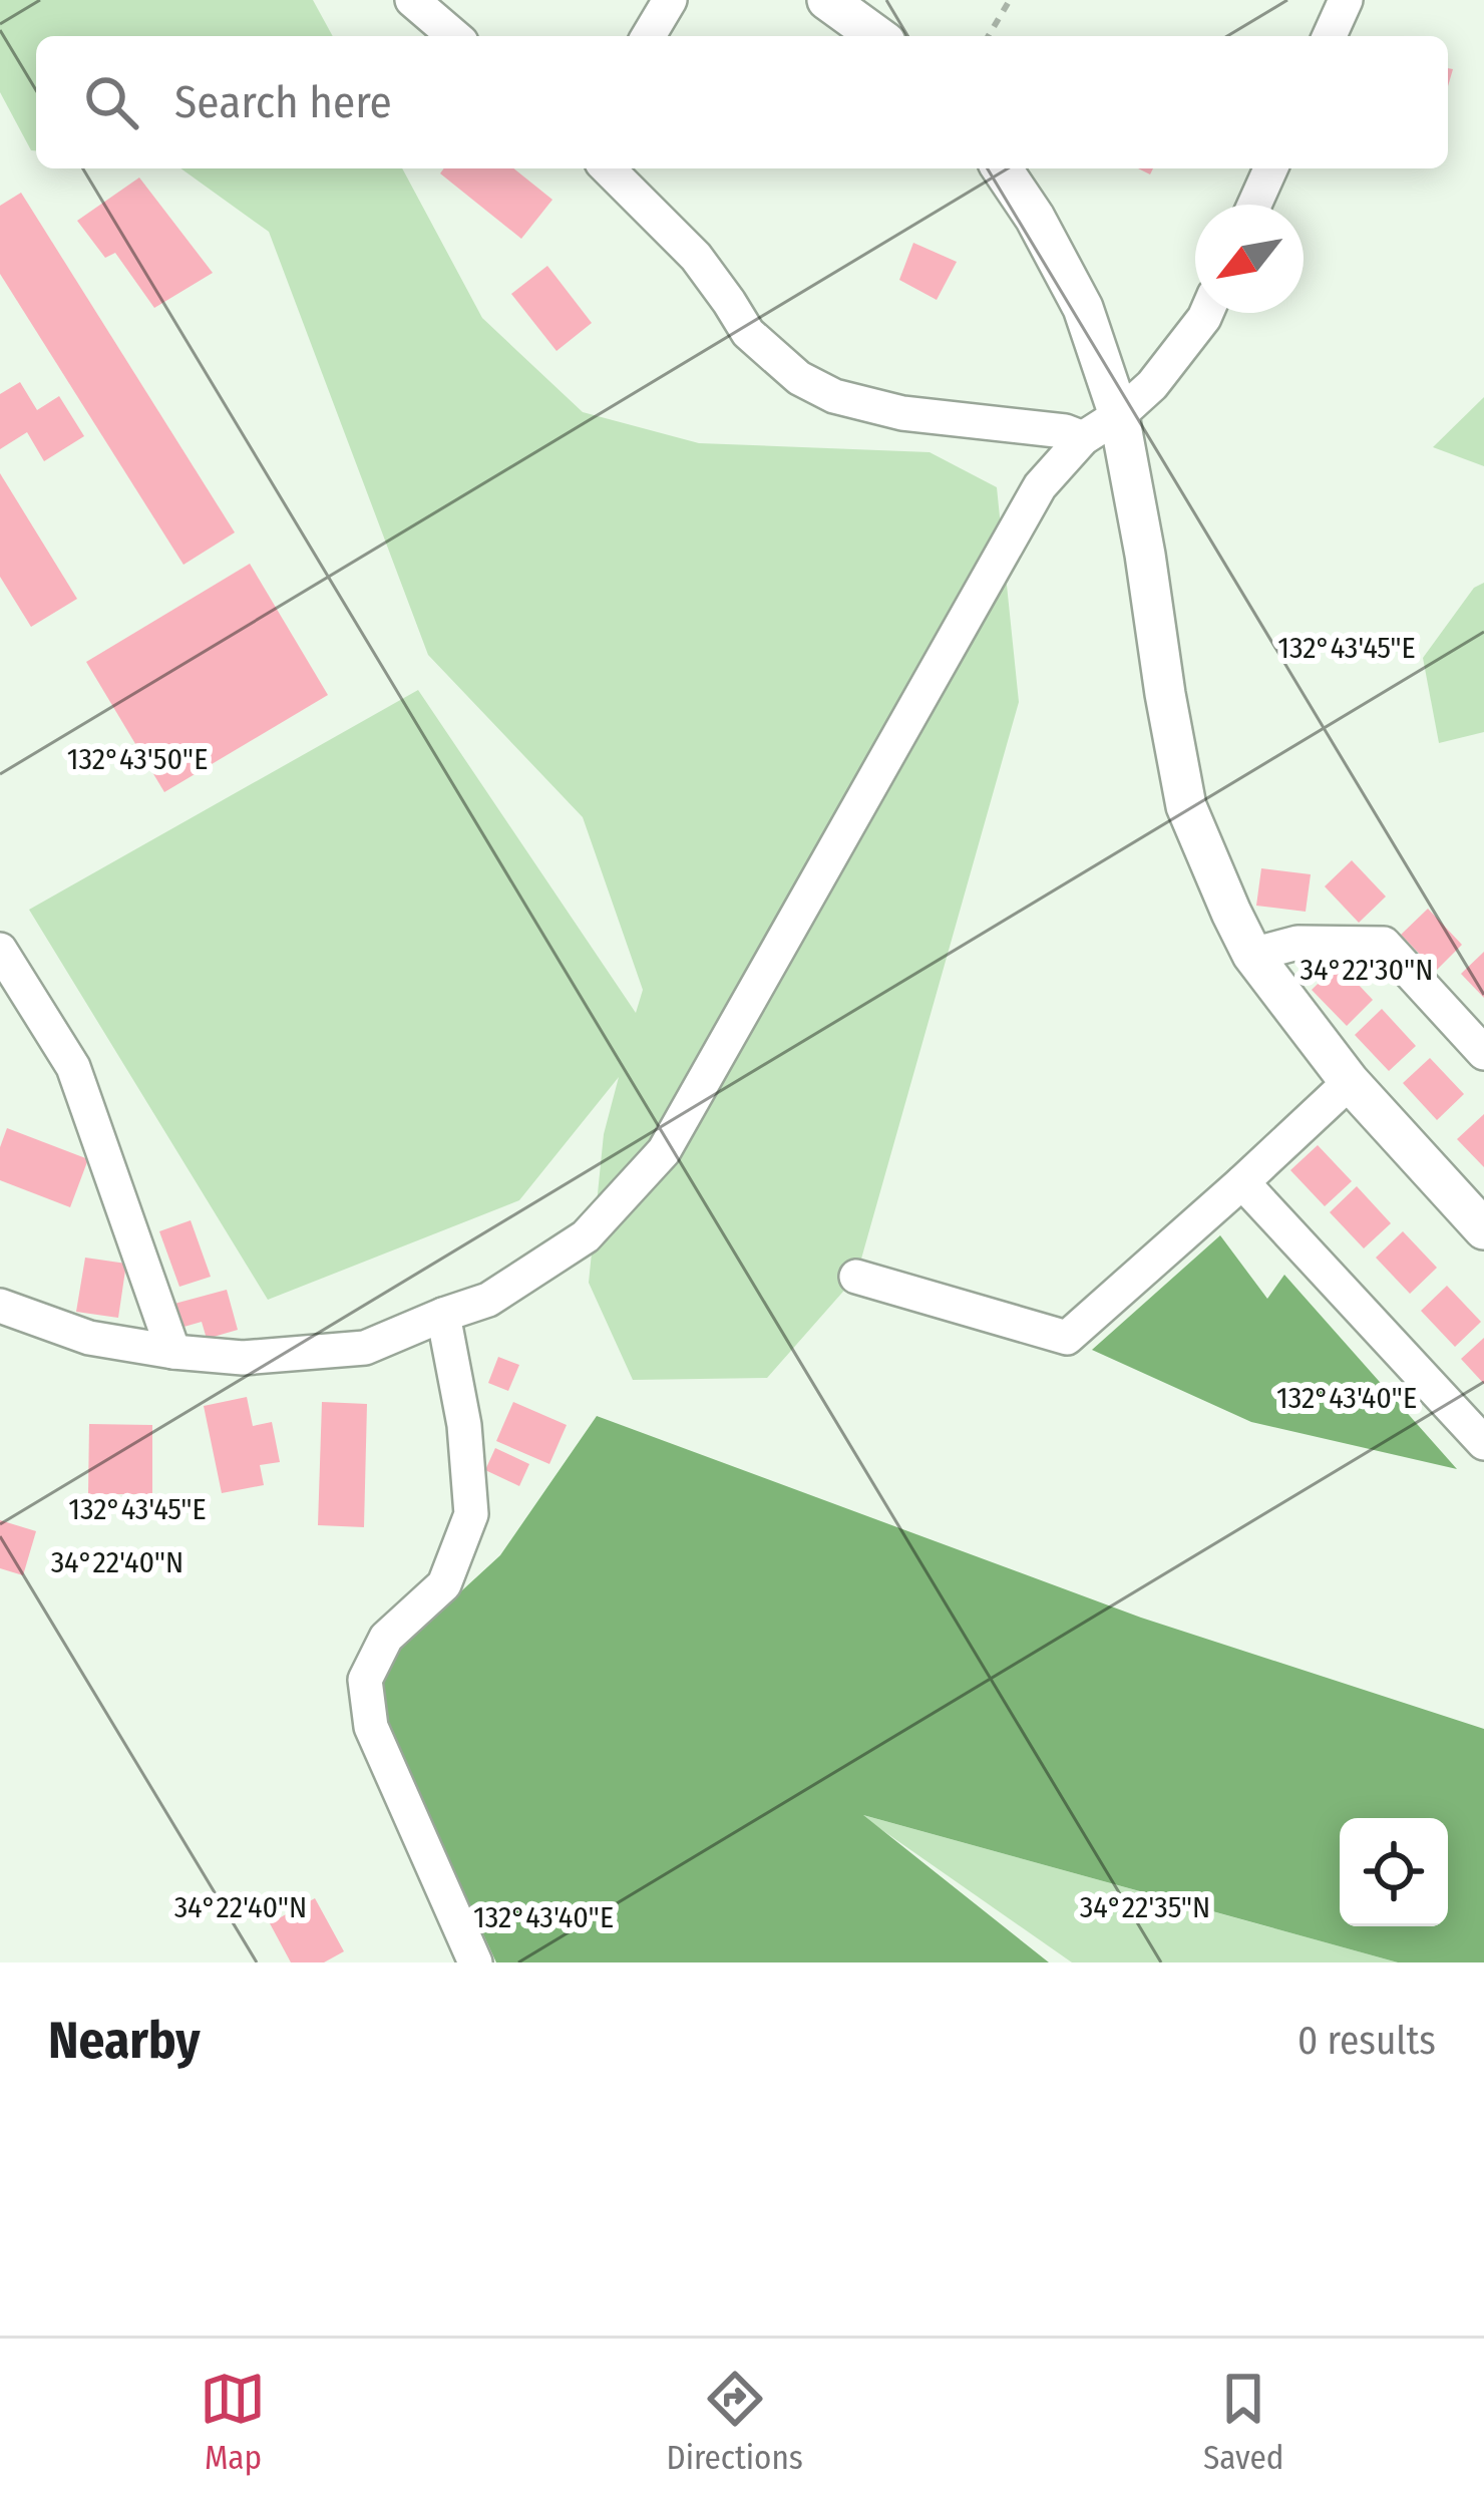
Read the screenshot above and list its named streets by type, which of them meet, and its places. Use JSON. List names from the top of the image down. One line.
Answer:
{"north":"bottom left","page":{"search":"Search here","heading":["Nearby","0 results"],"nav":["Map","Directions","Saved"]},"coordinates":["132°43'45\"E","132°43'50\"E","34°22'30\"N","132°43'40\"E","34°22'40\"N","34°22'35\"N"]}
